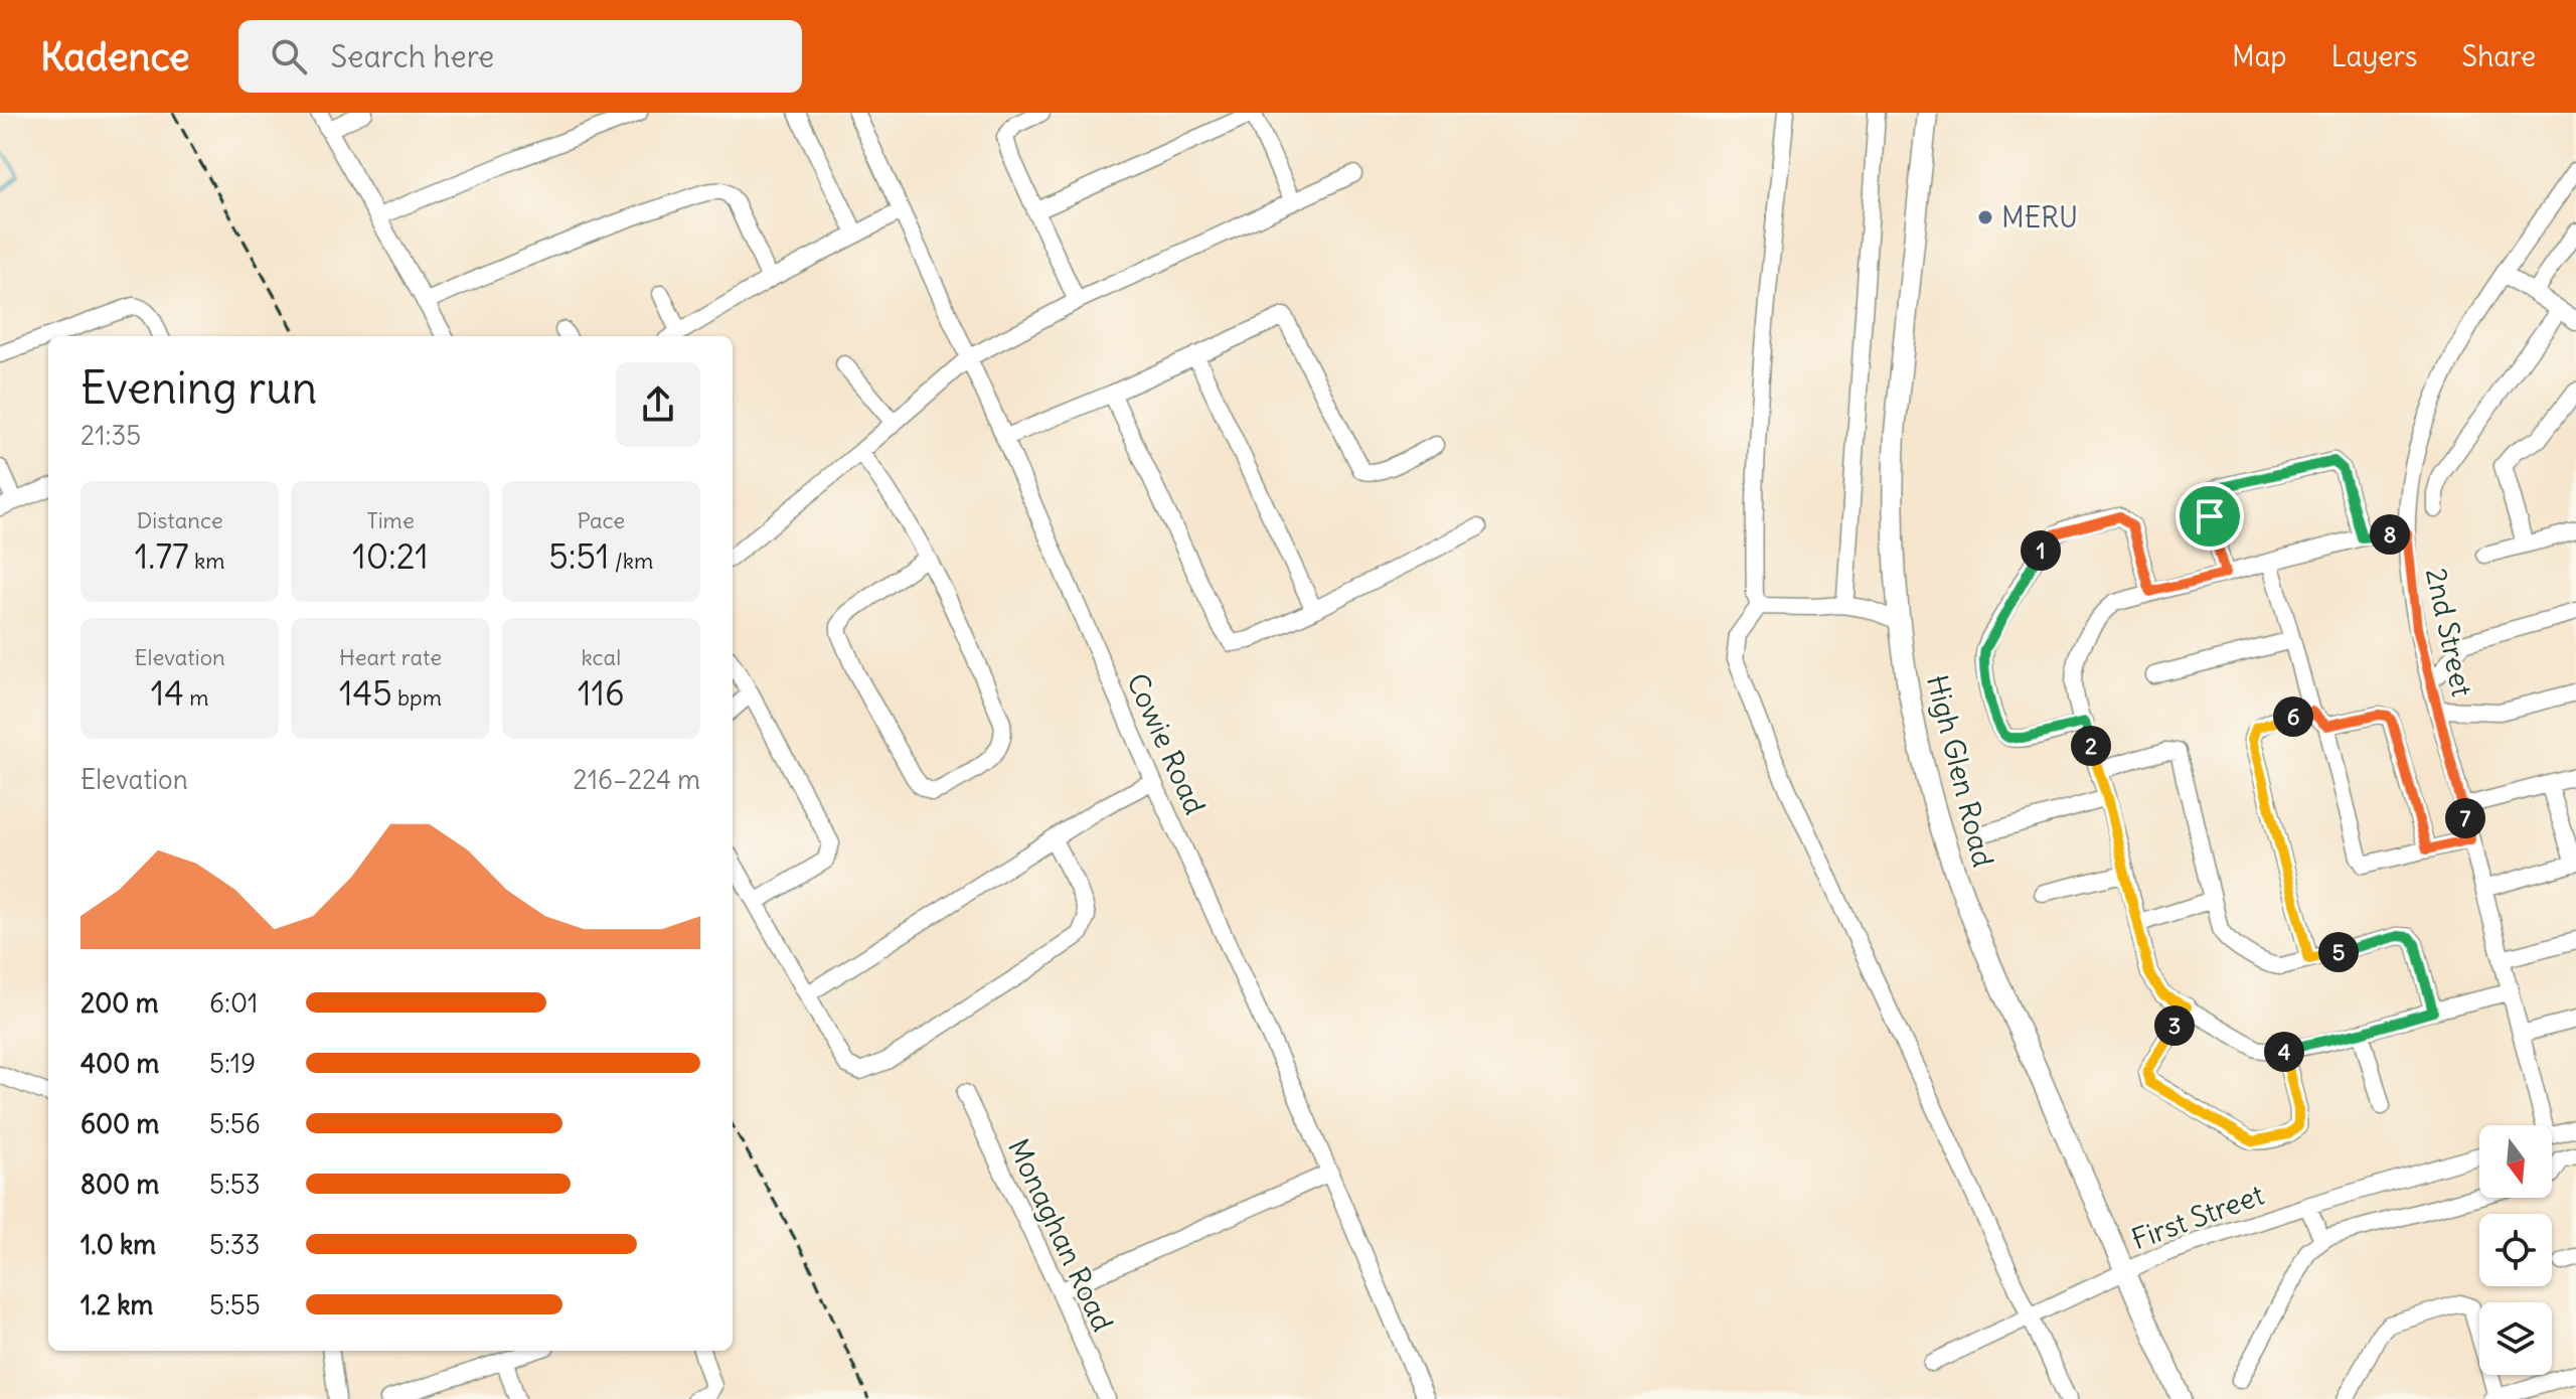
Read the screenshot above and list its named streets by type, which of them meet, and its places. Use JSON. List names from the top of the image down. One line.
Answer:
{"streets":{"main road":["High Glen Road"],"street":["2nd Street","Cowie Road","First Street","Monaghan Road"]},"crossings":[["High Glen Road","First Street"]],"places":["MERU"],"north":"bottom","page":{"header":"Kadence","search":"Search here","nav":["Map","Layers","Share"],"heading":["Evening run","21:35"],"stats":[["Distance","1.77 km"],["Time","10:21"],["Pace","5:51 /km"],["Elevation","14 m"],["Heart rate","145 bpm"],["kcal","116"]],"pins":["8","1","6","2","7","5","3","4"],"chart":["Elevation","216–224 m"],"list":[{"name":"200 m","note":"6:01"},{"name":"400 m","note":"5:19"},{"name":"600 m","note":"5:56"},{"name":"800 m","note":"5:53"},{"name":"1.0 km","note":"5:33"},{"name":"1.2 km","note":"5:55"}]}}
